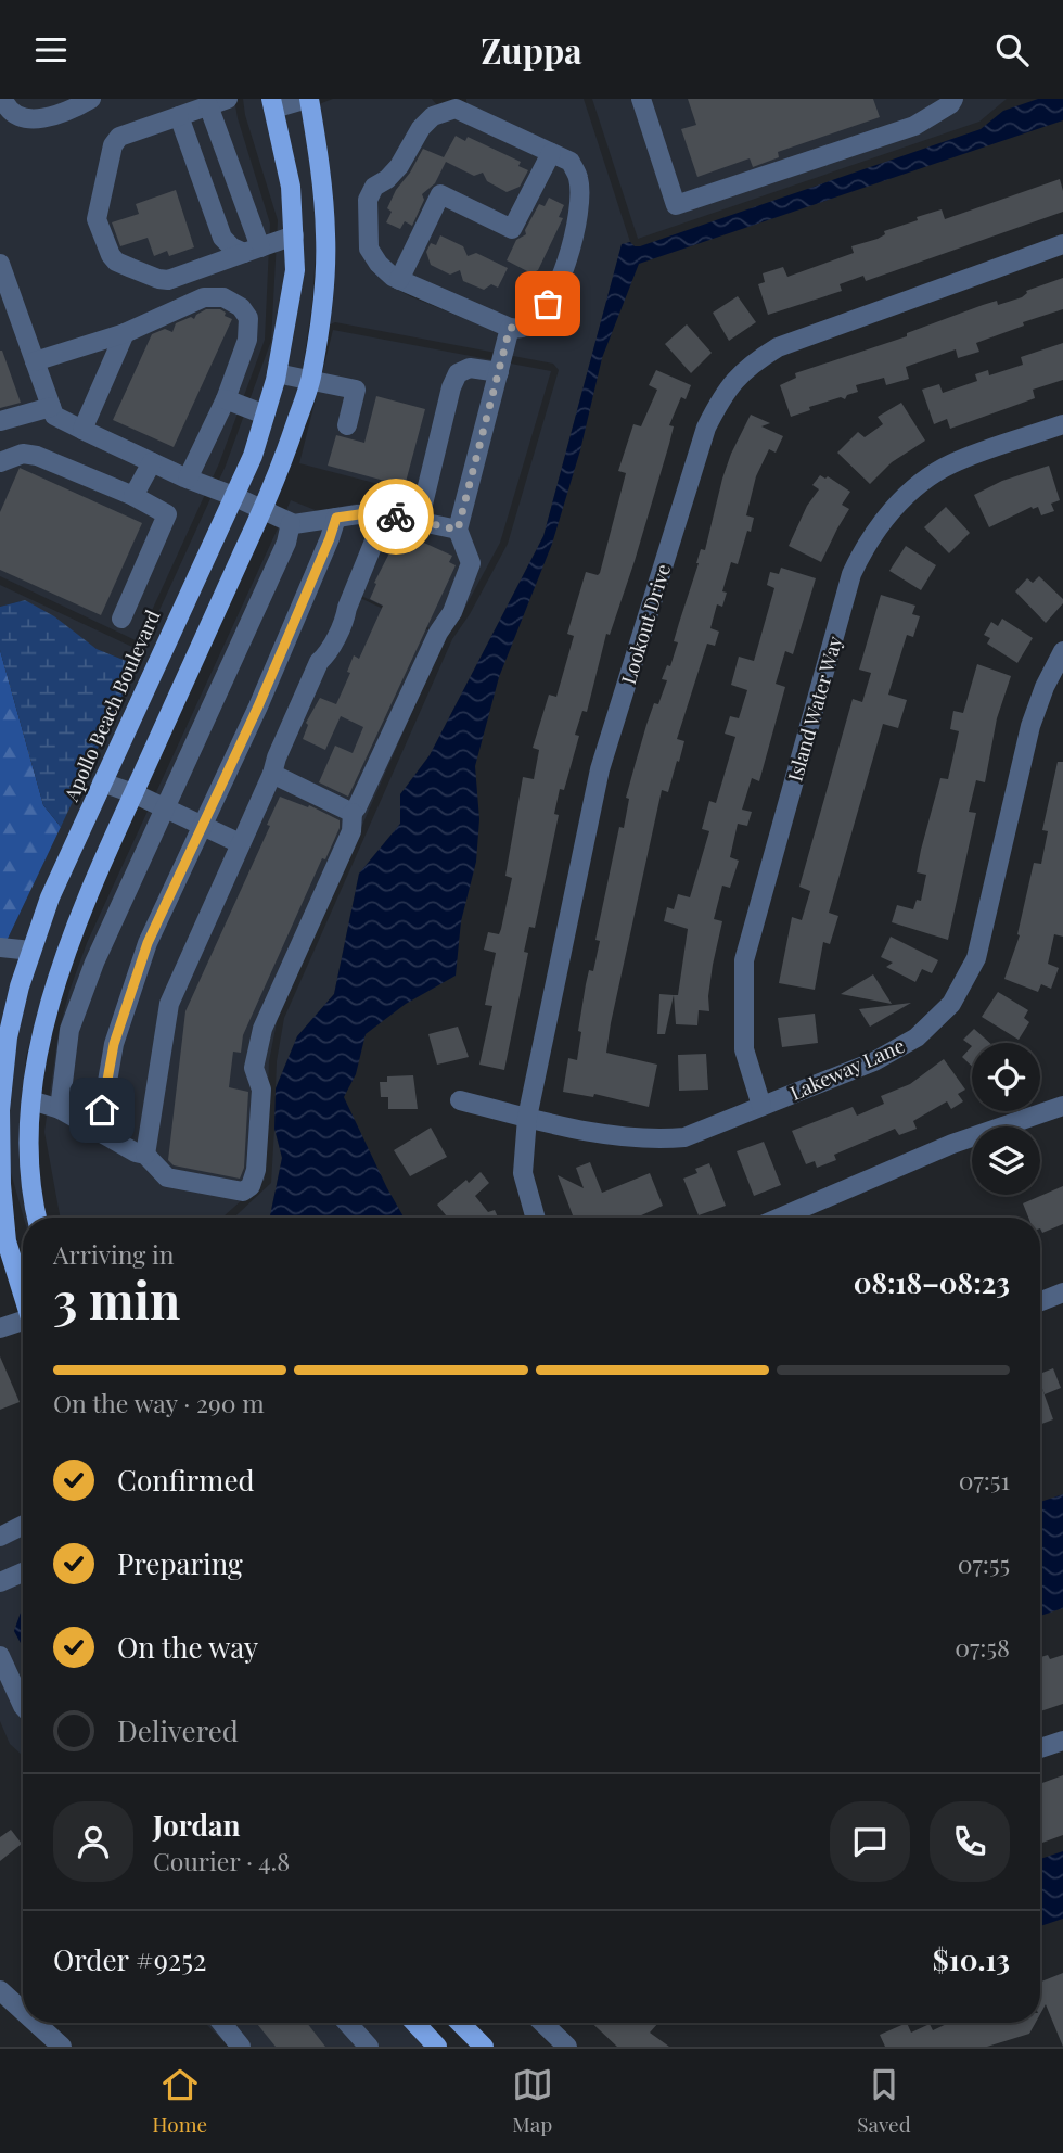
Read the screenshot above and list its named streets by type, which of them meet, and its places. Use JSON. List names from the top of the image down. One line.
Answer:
{"streets":{"main road":["Apollo Beach Boulevard"],"street":["Lookout Drive","Island Water Way","Lakeway Lane"]},"crossings":[["Lookout Drive","Lakeway Lane"],["Island Water Way","Lakeway Lane"]],"page":{"header":"Zuppa","heading":["3 min","Arriving in","08:18–08:23"],"panel":["Jordan","Courier · 4.8","Order #9252","$10.13"],"bar":"On the way · 290 m","list":[["Confirmed","07:51"],["Preparing","07:55"],["On the way","07:58"],"Delivered"],"tabs":["Home","Map","Saved"]}}
